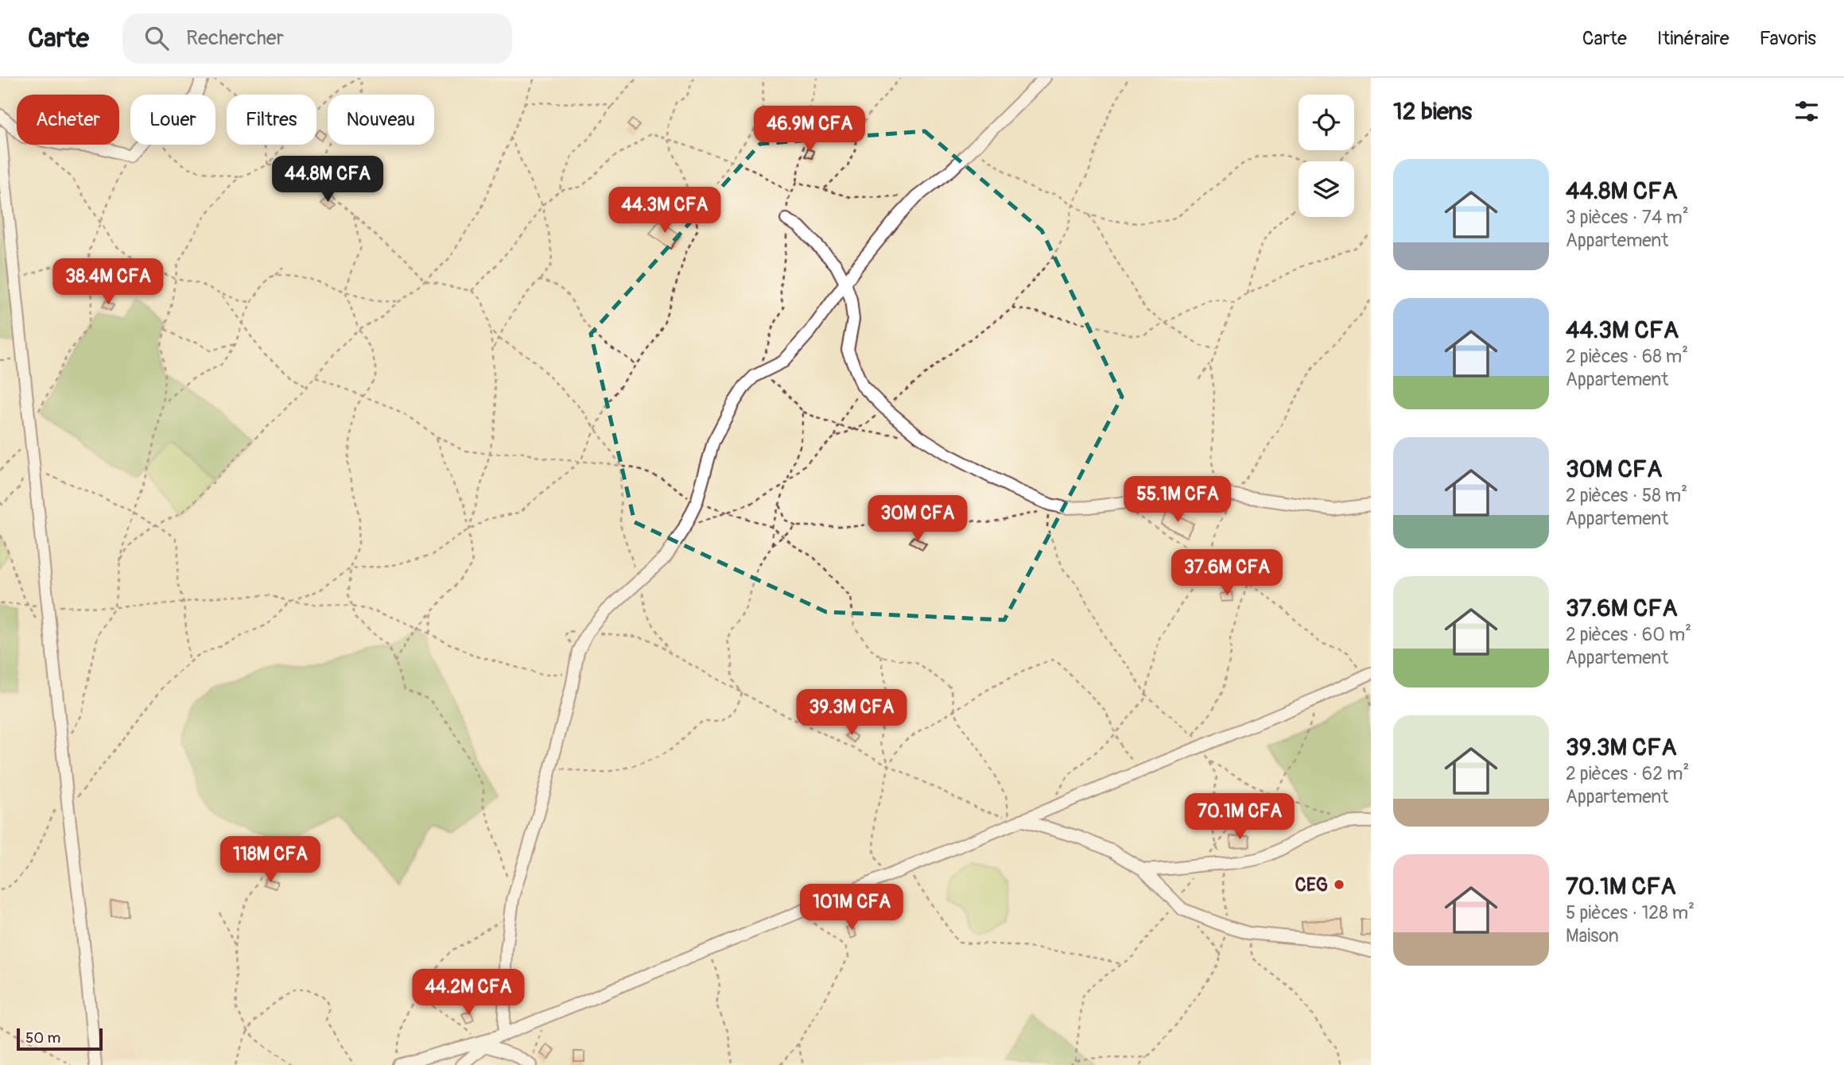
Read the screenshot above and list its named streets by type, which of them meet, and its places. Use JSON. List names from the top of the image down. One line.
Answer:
{"places":["CEG"],"scale_bar":"50 m","page":{"header":"Carte","search":"Rechercher","nav":["Carte","Itinéraire","Favoris"],"heading":"12 biens","chip":["Acheter","Louer","Filtres","Nouveau"],"price":["46.9M CFA","44.8M CFA","44.3M CFA","38.4M CFA","55.1M CFA","30M CFA","37.6M CFA","39.3M CFA","70.1M CFA","118M CFA","101M CFA","44.2M CFA"],"list":[{"name":"44.8M CFA","note":"3 pièces · 74 m² · Appartement"},{"name":"44.3M CFA","note":"2 pièces · 68 m² · Appartement"},{"name":"30M CFA","note":"2 pièces · 58 m² · Appartement"},{"name":"37.6M CFA","note":"2 pièces · 60 m² · Appartement"},{"name":"39.3M CFA","note":"2 pièces · 62 m² · Appartement"},{"name":"70.1M CFA","note":"5 pièces · 128 m² · Maison"}],"scale":"50 m"}}
